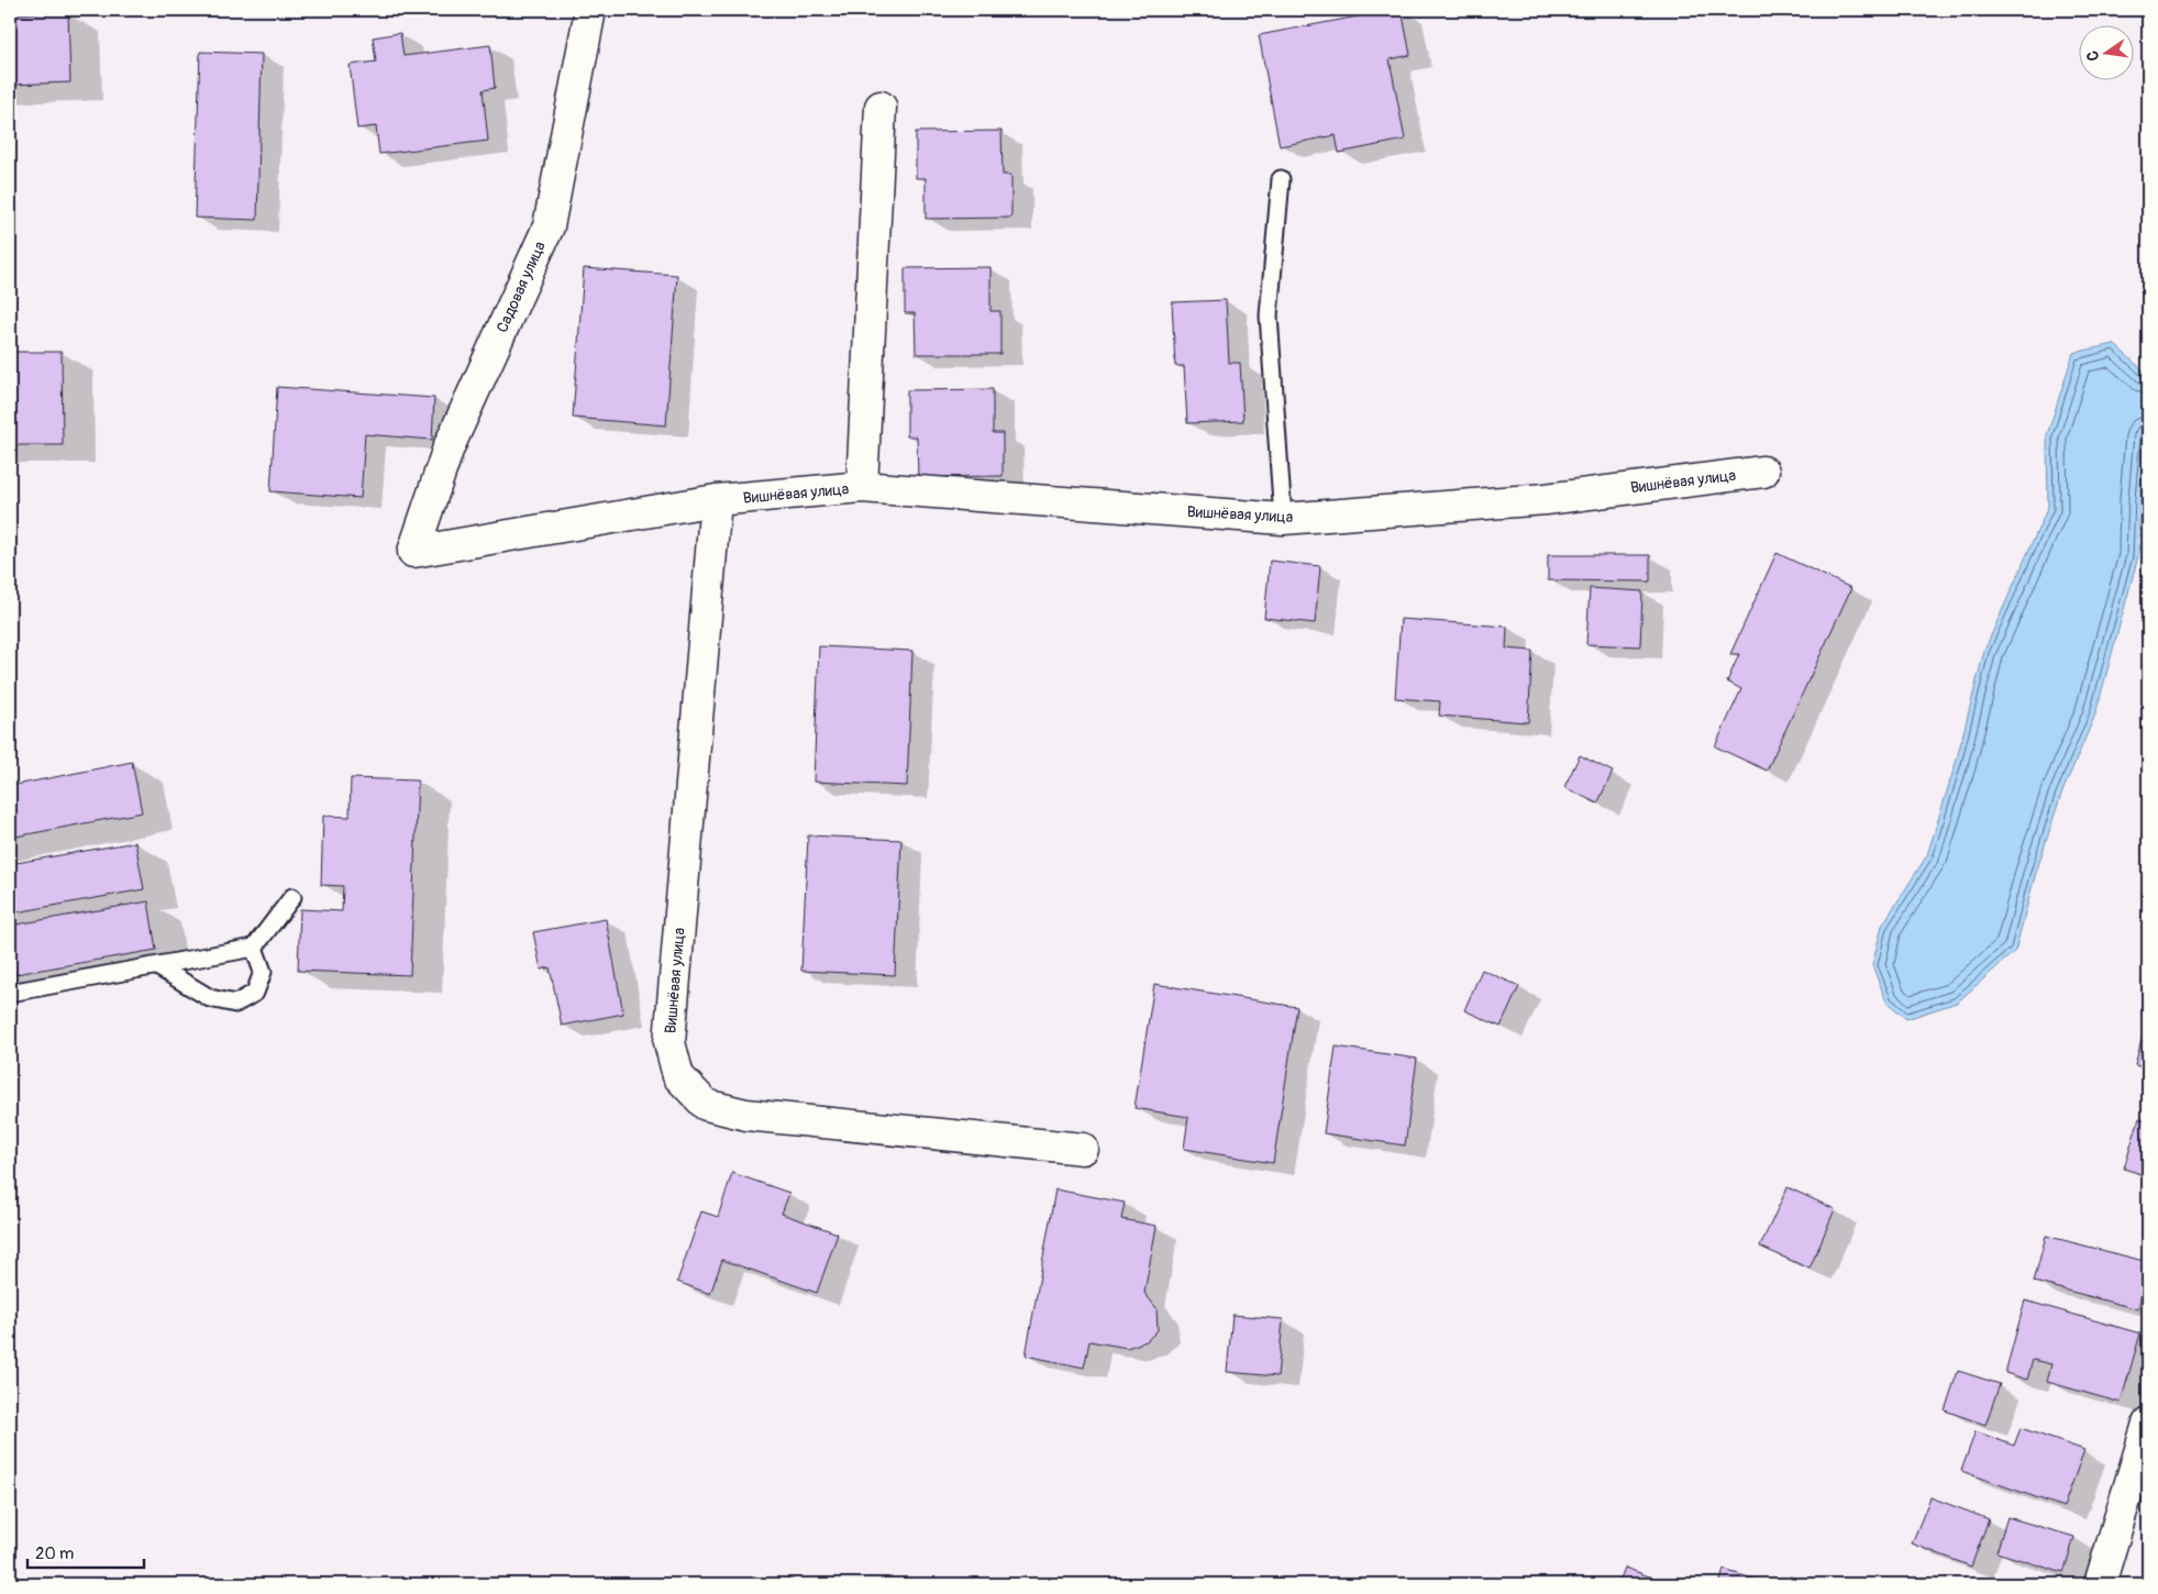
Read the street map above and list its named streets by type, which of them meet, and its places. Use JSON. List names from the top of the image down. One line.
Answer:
{"streets":{"street":["Садовая улица","Вишнёвая улица"]},"crossings":[["Садовая улица","Вишнёвая улица"]],"scale_bar":"20 m","north":"left"}
